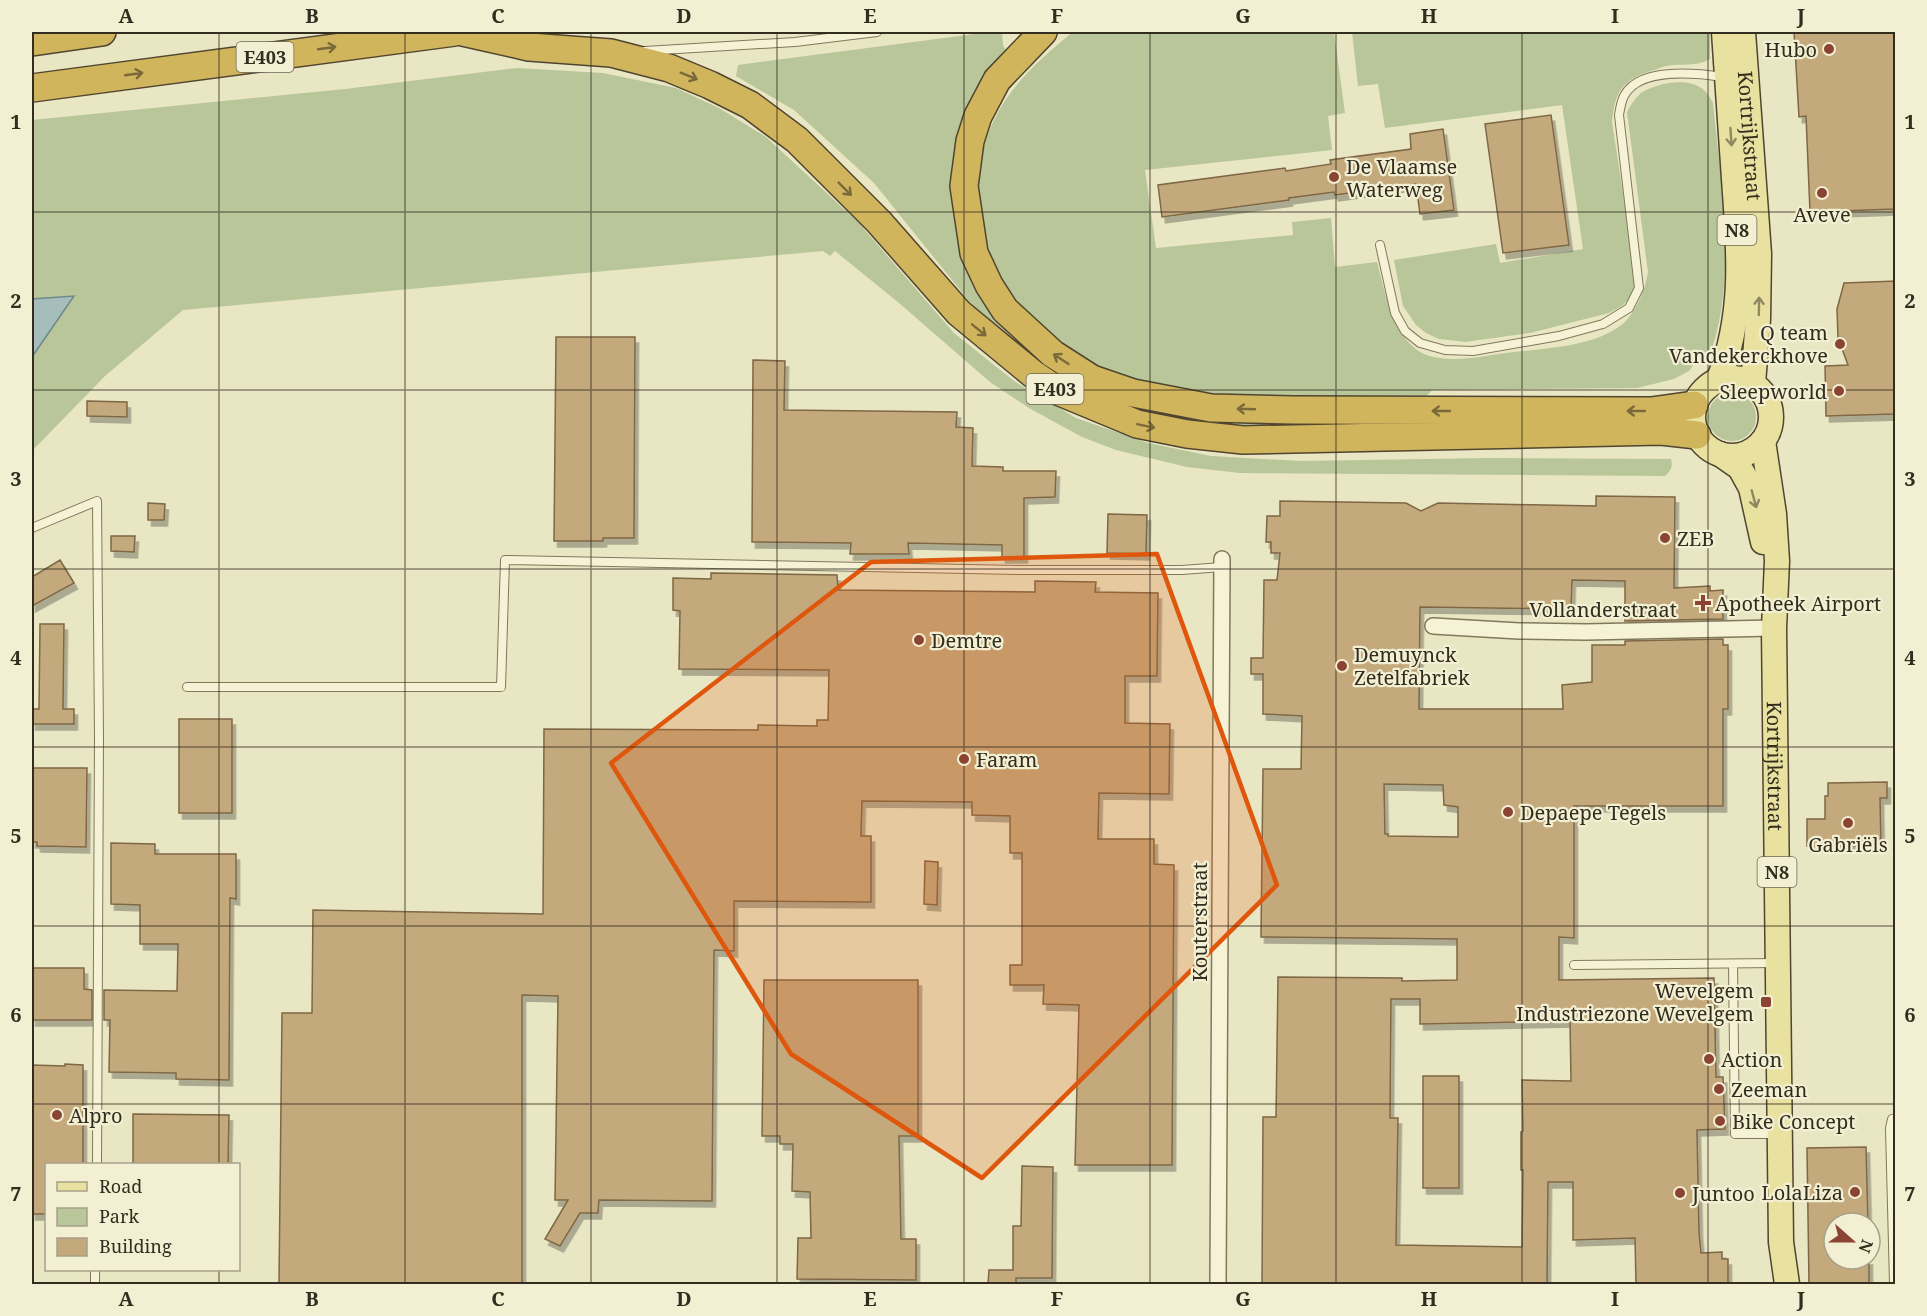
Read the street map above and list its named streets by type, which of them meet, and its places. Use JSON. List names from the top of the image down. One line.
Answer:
{"streets":{"highway":["E403"],"main road":["Kortrijkstraat","N8"],"street":["Vollanderstraat","Kouterstraat"]},"crossings":[["E403","Kortrijkstraat"],["E403","N8"],["Kortrijkstraat","N8"],["Kortrijkstraat","Vollanderstraat"]],"places":{"other":["Hubo","De Vlaamse Waterweg","Aveve","Q team Vandekerckhove","Sleepworld","ZEB","Demtre","Demuynck Zetelfabriek","Faram","Depaepe Tegels","Gabriëls","Action","Zeeman","Alpro","Bike Concept","LolaLiza","Juntoo"],"health":["Apotheek Airport"],"transit":["Wevelgem Industriezone Wevelgem"]},"legend":["Road","Park","Building"],"north":"right","grid":{"columns":["A","B","C","D","E","F","G","H","I","J"],"rows":["1","2","3","4","5","6","7"]}}
